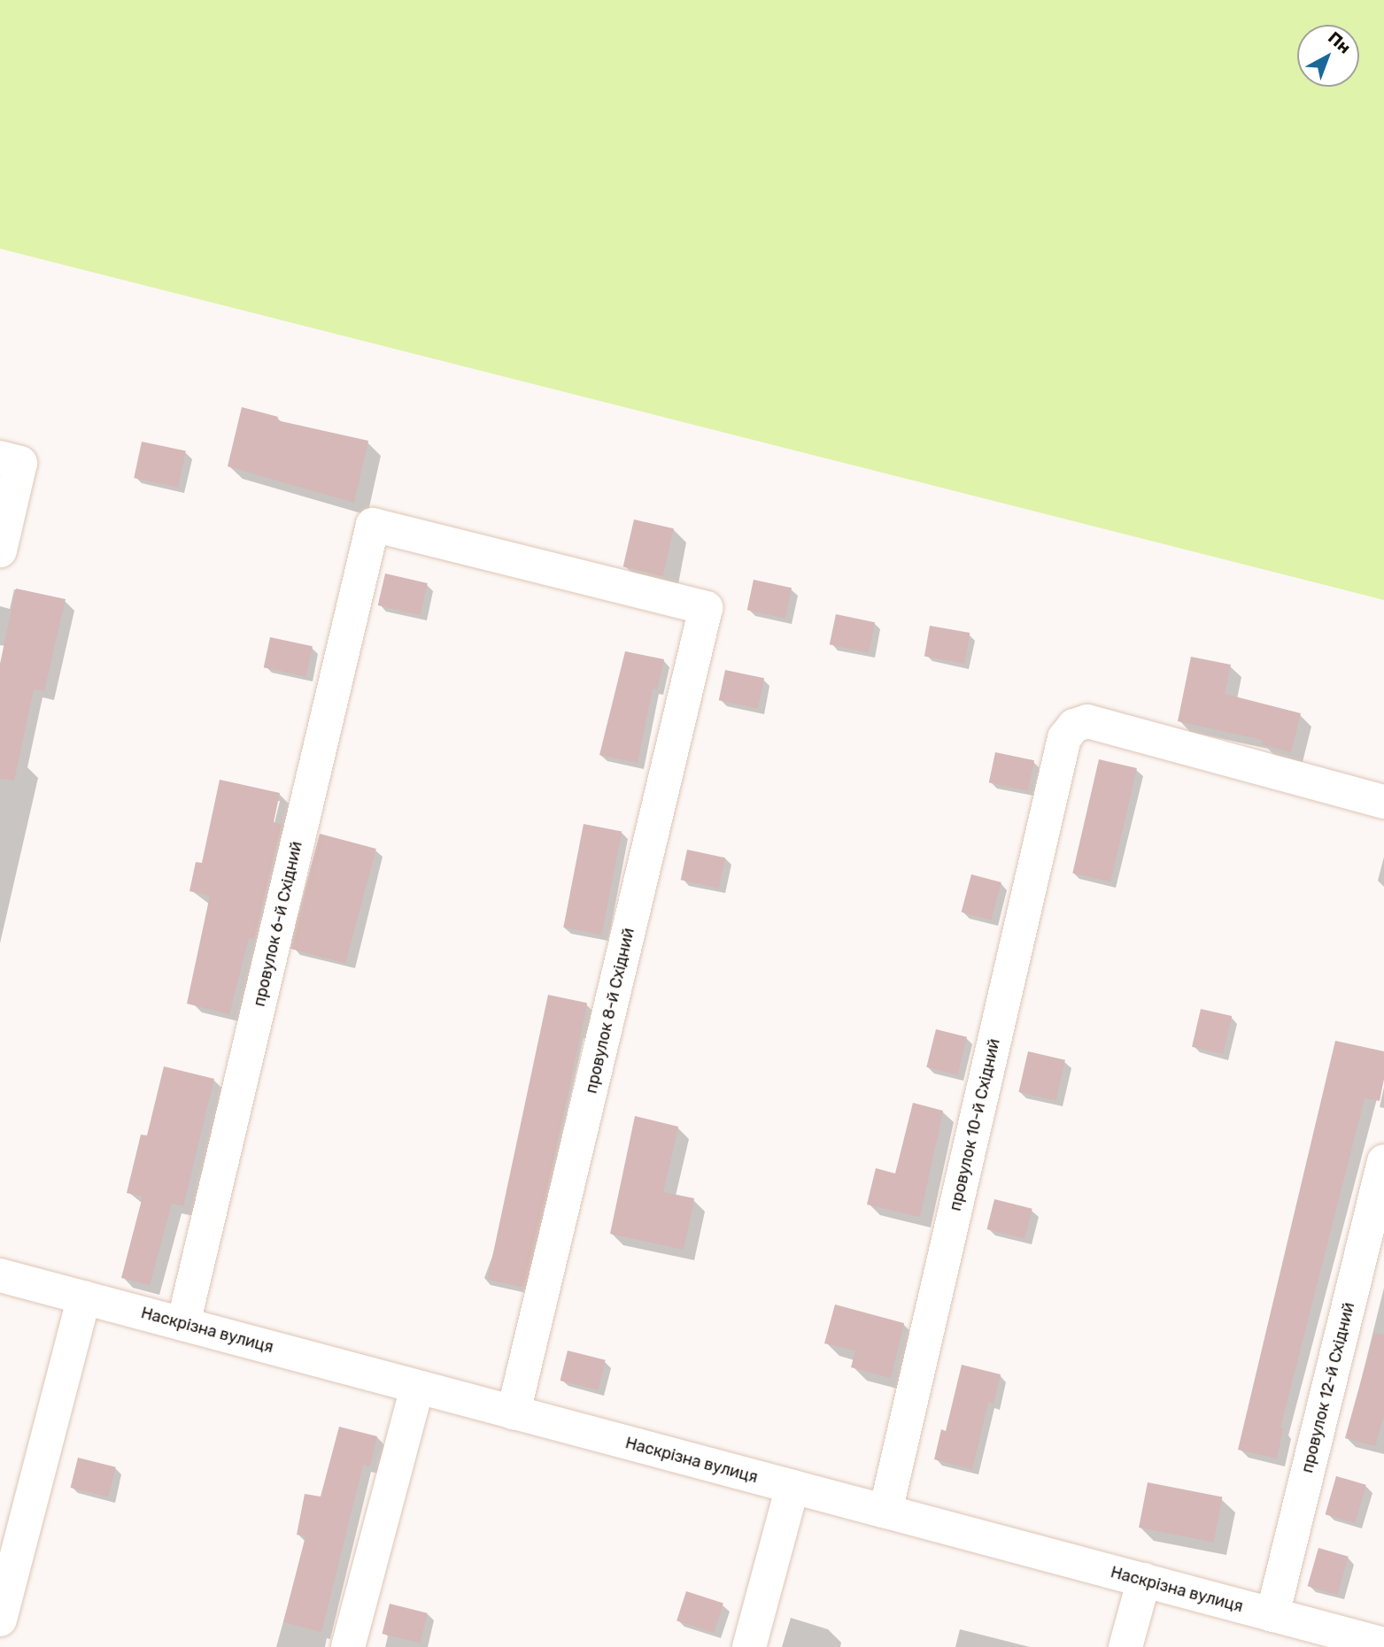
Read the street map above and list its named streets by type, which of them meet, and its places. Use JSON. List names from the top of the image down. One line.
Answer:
{"streets":{"street":["провулок 6-й Східний","провулок 8-й Східний","провулок 10-й Східний","Наскрізна вулиця","провулок 12-й Східний"]},"crossings":[["провулок 6-й Східний","провулок 8-й Східний"],["провулок 6-й Східний","Наскрізна вулиця"],["провулок 8-й Східний","Наскрізна вулиця"],["провулок 10-й Східний","Наскрізна вулиця"],["Наскрізна вулиця","провулок 12-й Східний"]],"north":"top right"}
